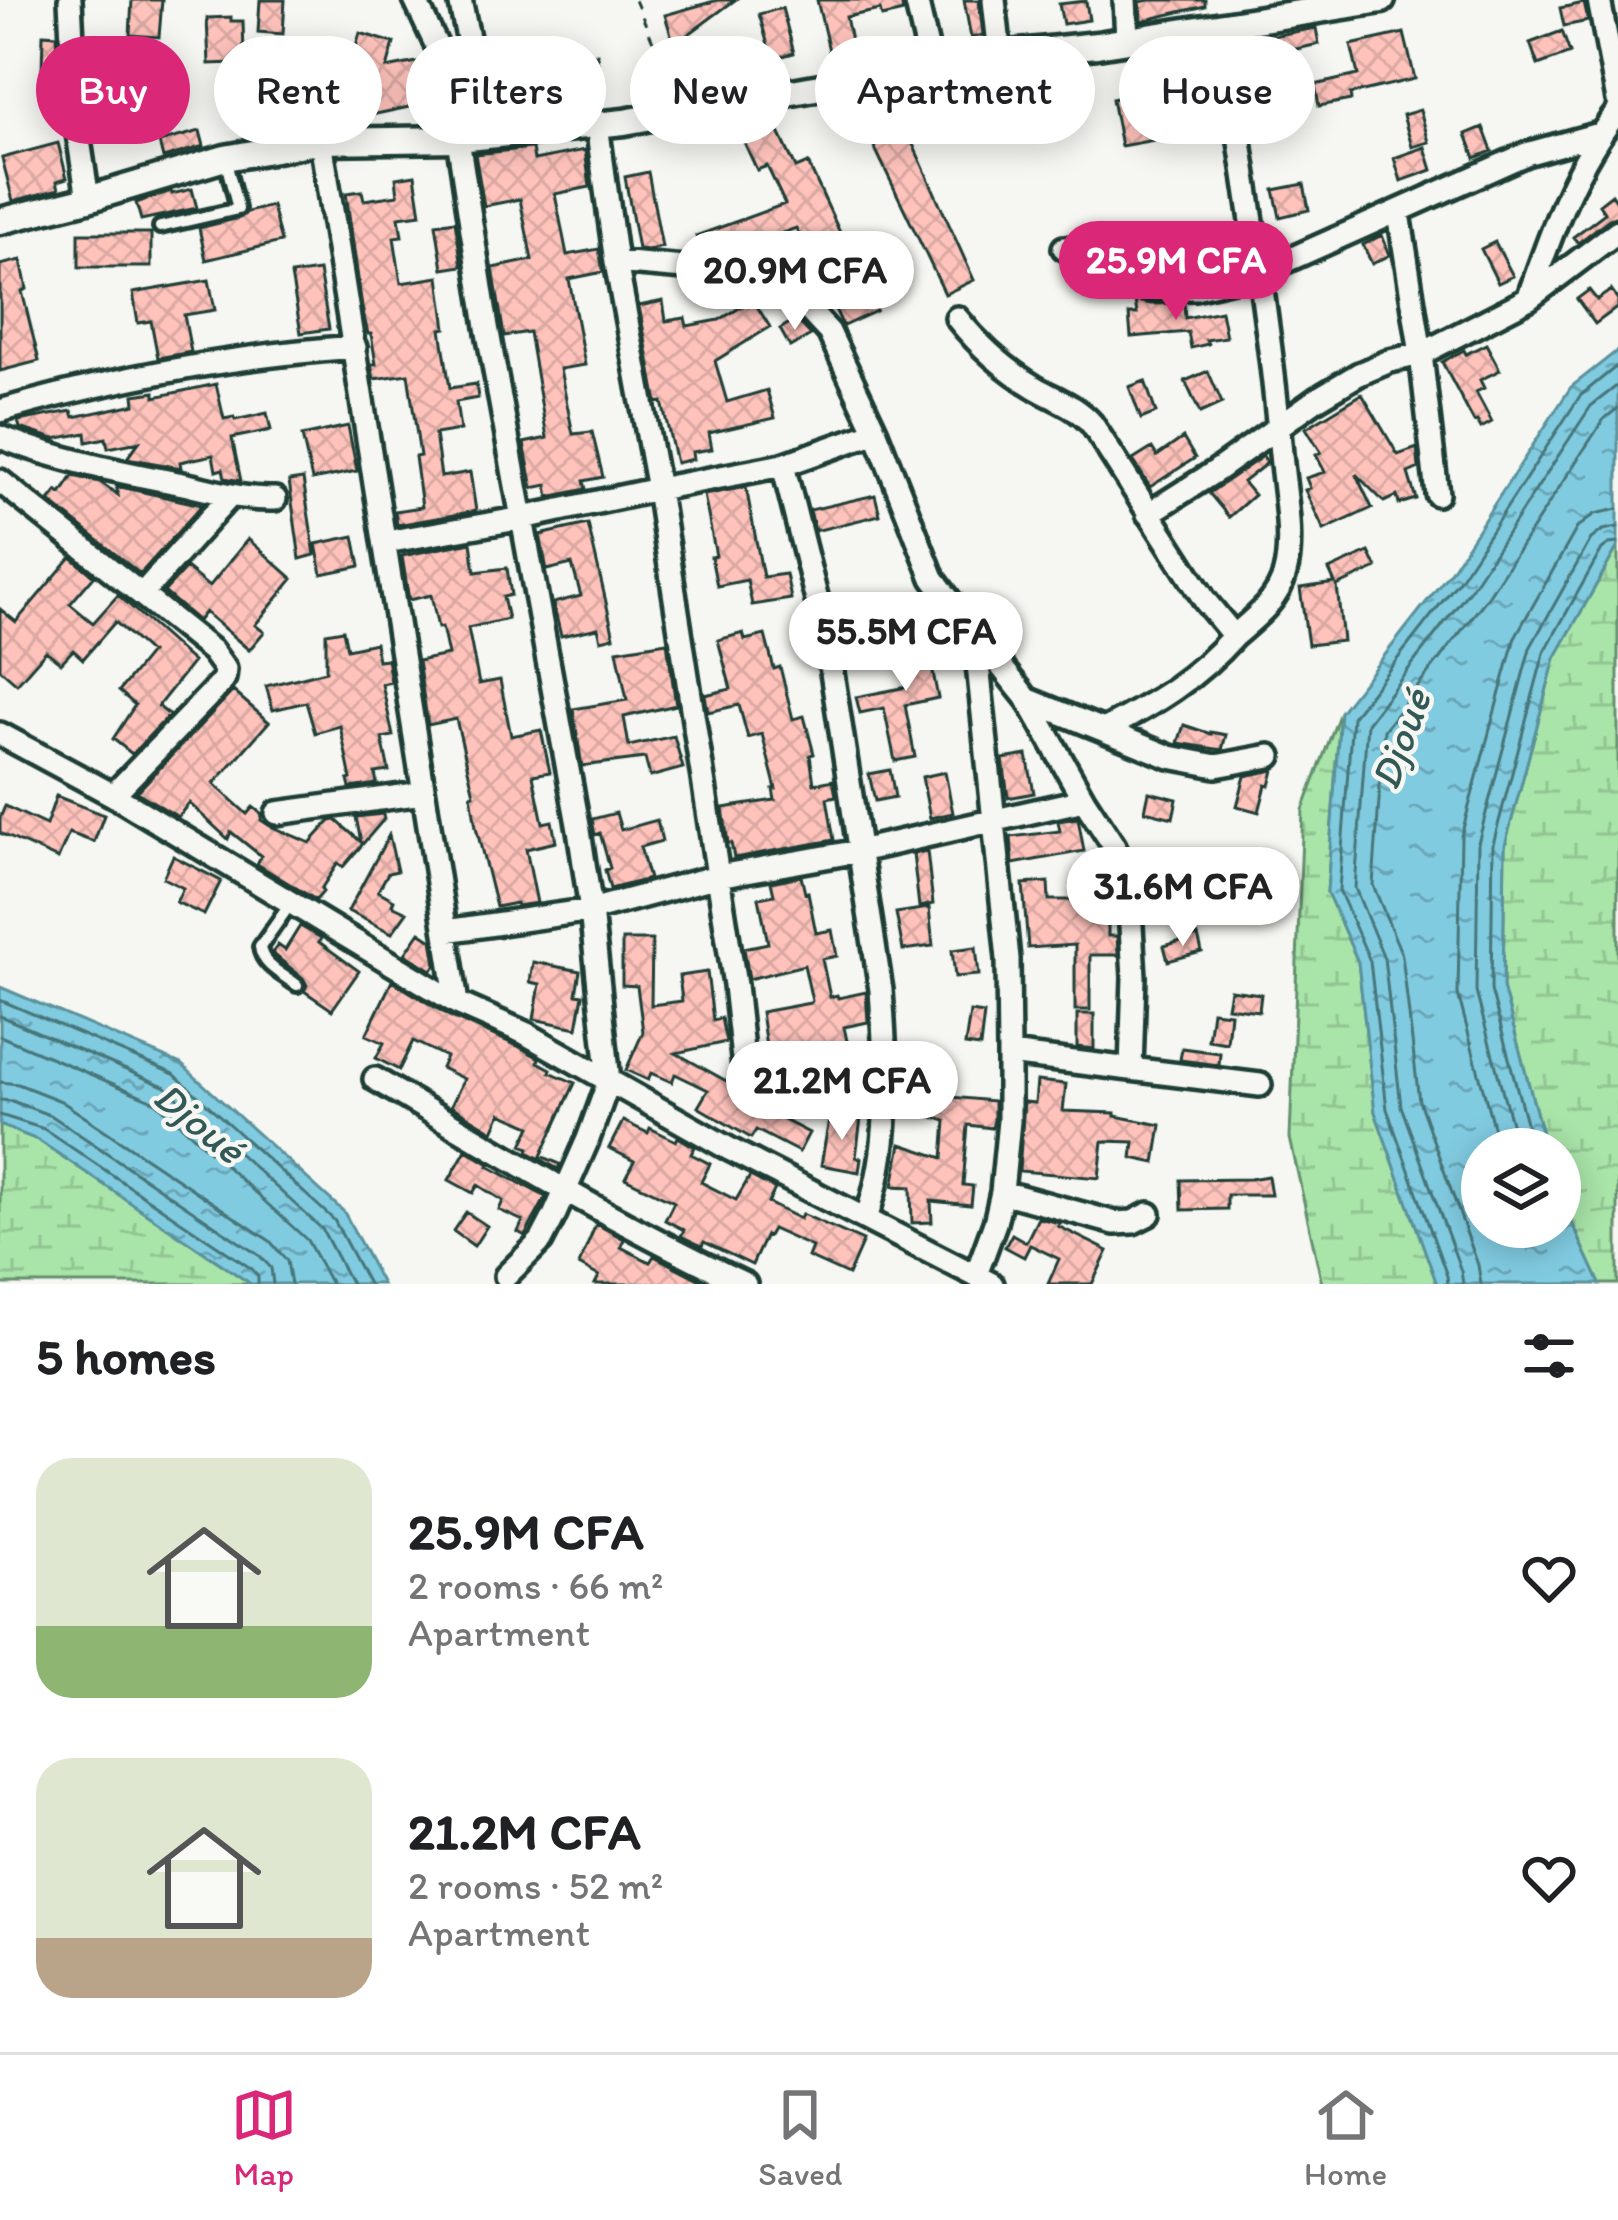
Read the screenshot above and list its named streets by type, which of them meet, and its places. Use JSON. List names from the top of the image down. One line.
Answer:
{"water":["Djoué"],"page":{"chip":["Buy","Rent","Filters","New","Apartment","House"],"price":["25.9M CFA","20.9M CFA","55.5M CFA","31.6M CFA","21.2M CFA"],"heading":"5 homes","list":[{"name":"25.9M CFA","note":"2 rooms · 66 m² · Apartment"},{"name":"21.2M CFA","note":"2 rooms · 52 m² · Apartment"}],"tabs":["Map","Saved","Home"]}}
